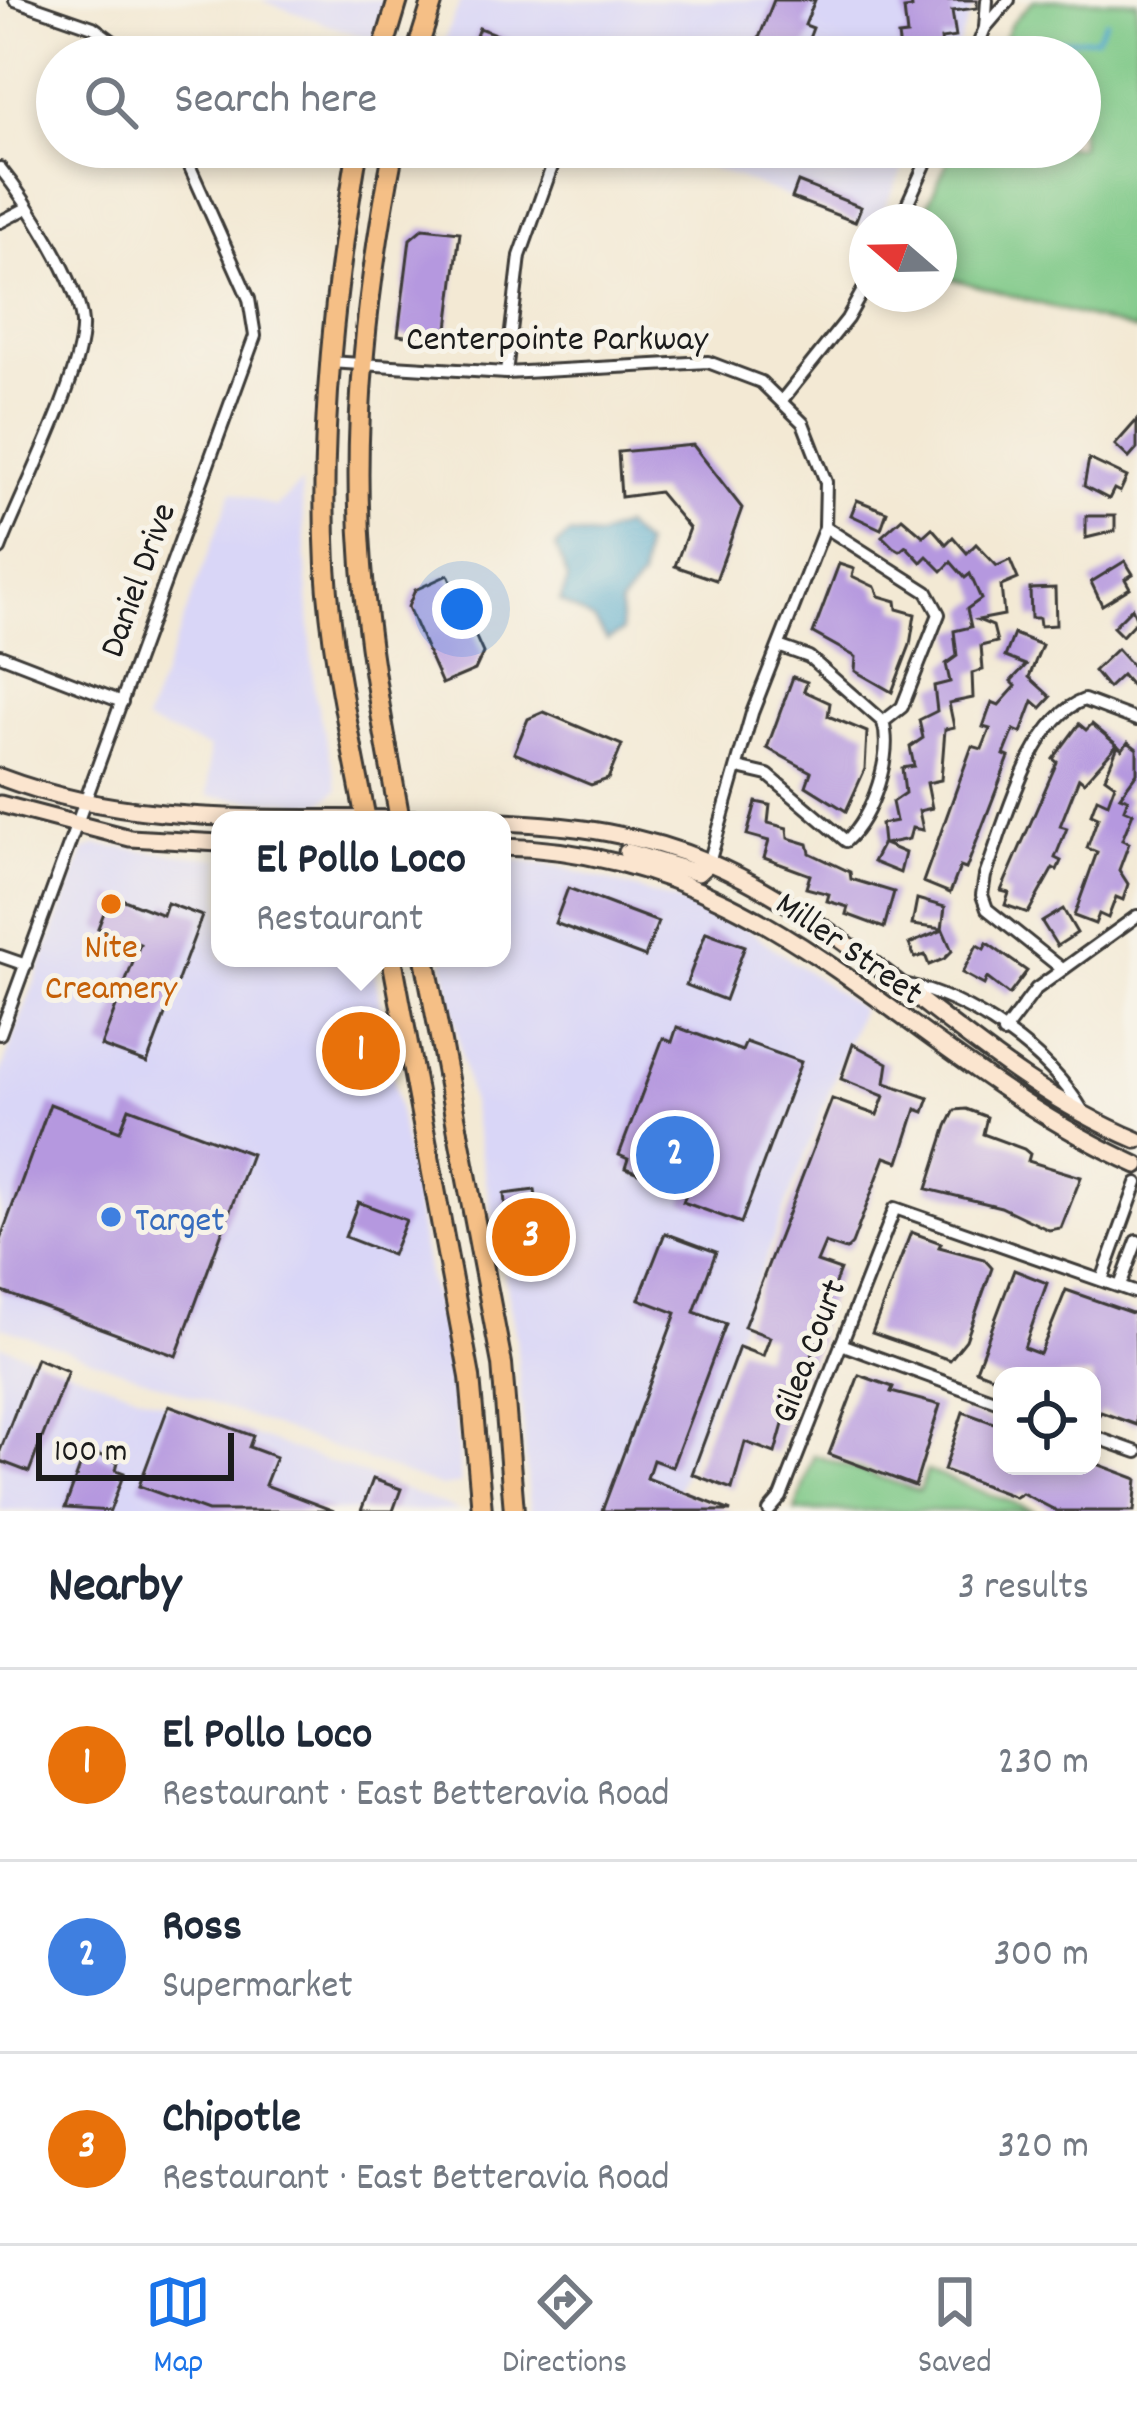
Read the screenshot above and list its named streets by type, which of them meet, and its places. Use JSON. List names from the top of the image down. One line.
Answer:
{"streets":{"street":["Centerpointe Parkway","Daniel Drive","Miller Street","Gilea Court"]},"crossings":[["Centerpointe Parkway","Miller Street"]],"places":["Nite Creamery","Target"],"scale_bar":"100 m","north":"left","page":{"search":"Search here","popup":["El Pollo Loco","Restaurant"],"pins":["1","2","3"],"scale":"100 m","heading":["Nearby","3 results"],"list":[{"mark":"1","name":"El Pollo Loco","note":"Restaurant · East Betteravia Road","value":"230 m"},{"mark":"2","name":"Ross","note":"Supermarket","value":"300 m"},{"mark":"3","name":"Chipotle","note":"Restaurant · East Betteravia Road","value":"320 m"}],"nav":["Map","Directions","Saved"]}}
